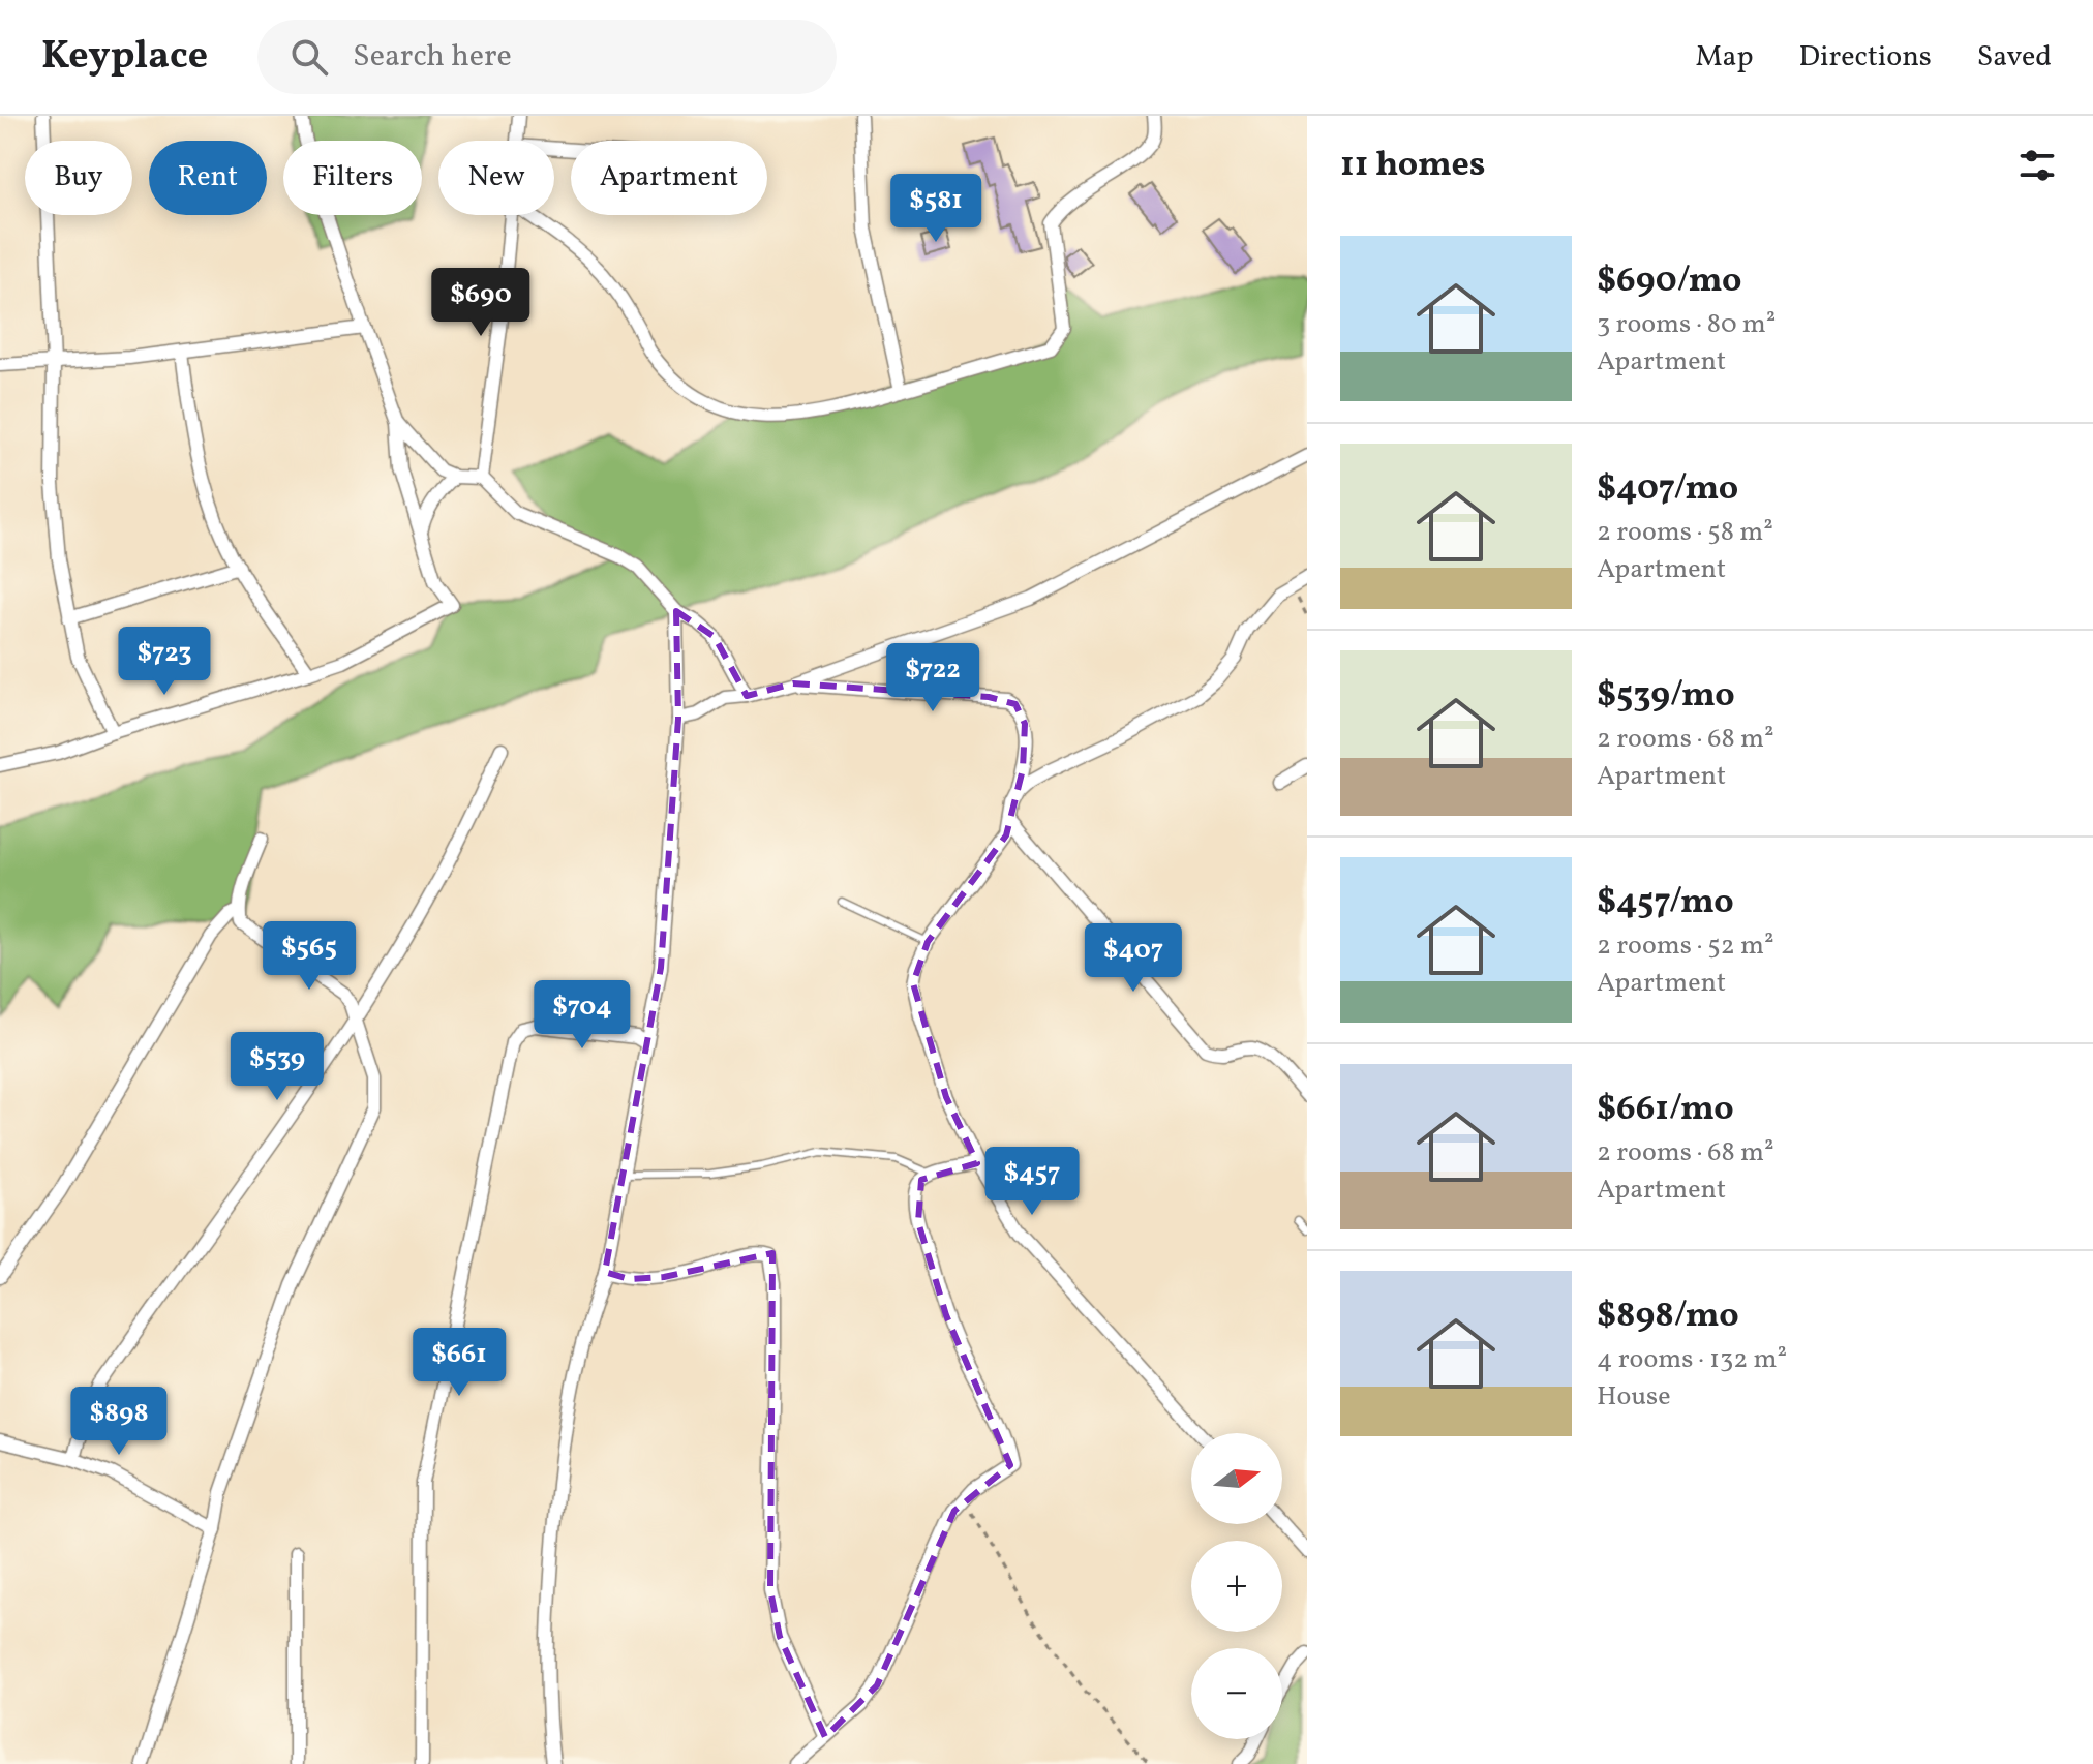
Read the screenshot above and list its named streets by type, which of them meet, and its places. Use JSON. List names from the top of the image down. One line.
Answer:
{"north":"right","page":{"header":"Keyplace","search":"Search here","nav":["Map","Directions","Saved"],"heading":"11 homes","chip":["Buy","Rent","Filters","New","Apartment"],"price":["$581","$690","$723","$722","$565","$407","$704","$539","$457","$661","$898"],"list":[{"name":"$690/mo","note":"3 rooms · 80 m² · Apartment"},{"name":"$407/mo","note":"2 rooms · 58 m² · Apartment"},{"name":"$539/mo","note":"2 rooms · 68 m² · Apartment"},{"name":"$457/mo","note":"2 rooms · 52 m² · Apartment"},{"name":"$661/mo","note":"2 rooms · 68 m² · Apartment"},{"name":"$898/mo","note":"4 rooms · 132 m² · House"}],"map_buttons":["+","−"]}}
